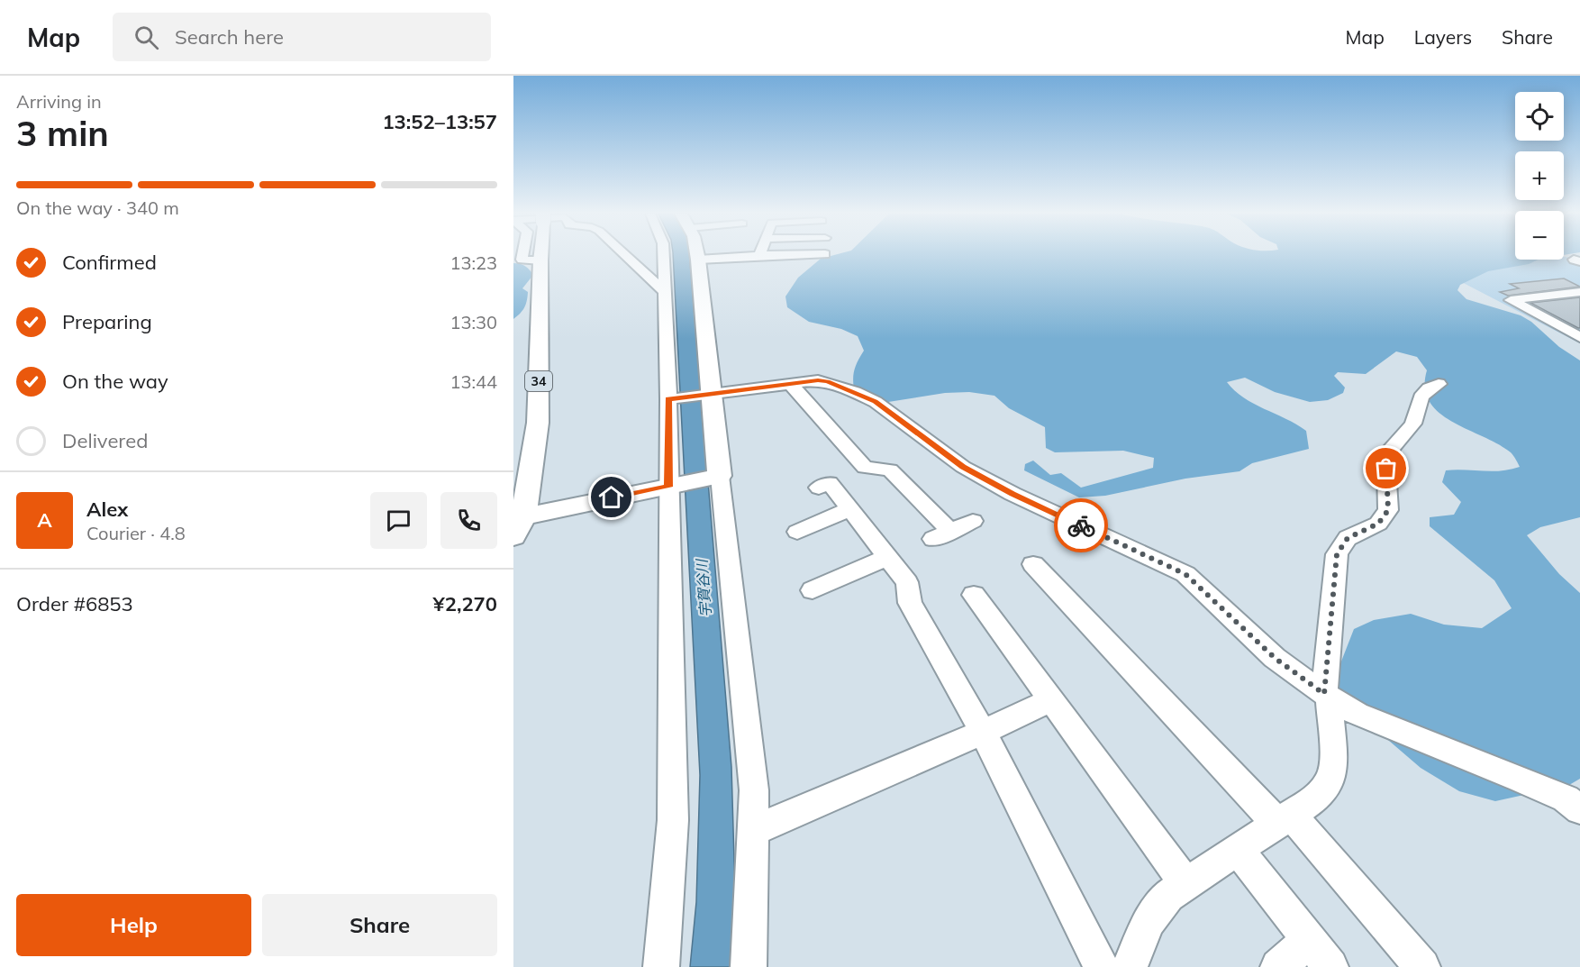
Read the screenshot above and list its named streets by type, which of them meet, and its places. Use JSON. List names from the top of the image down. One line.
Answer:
{"streets":{"main road":["34"]},"water":["宇賀谷川"],"page":{"header":"Map","search":"Search here","nav":["Map","Layers","Share"],"heading":["3 min","Arriving in","13:52–13:57"],"panel":["Alex","Courier · 4.8","Order #6853","¥2,270"],"map_buttons":["+","−"],"bar":"On the way · 340 m","list":[["Confirmed","13:23"],["Preparing","13:30"],["On the way","13:44"],"Delivered"],"round":"A","buttons":["Help","Share"]}}
